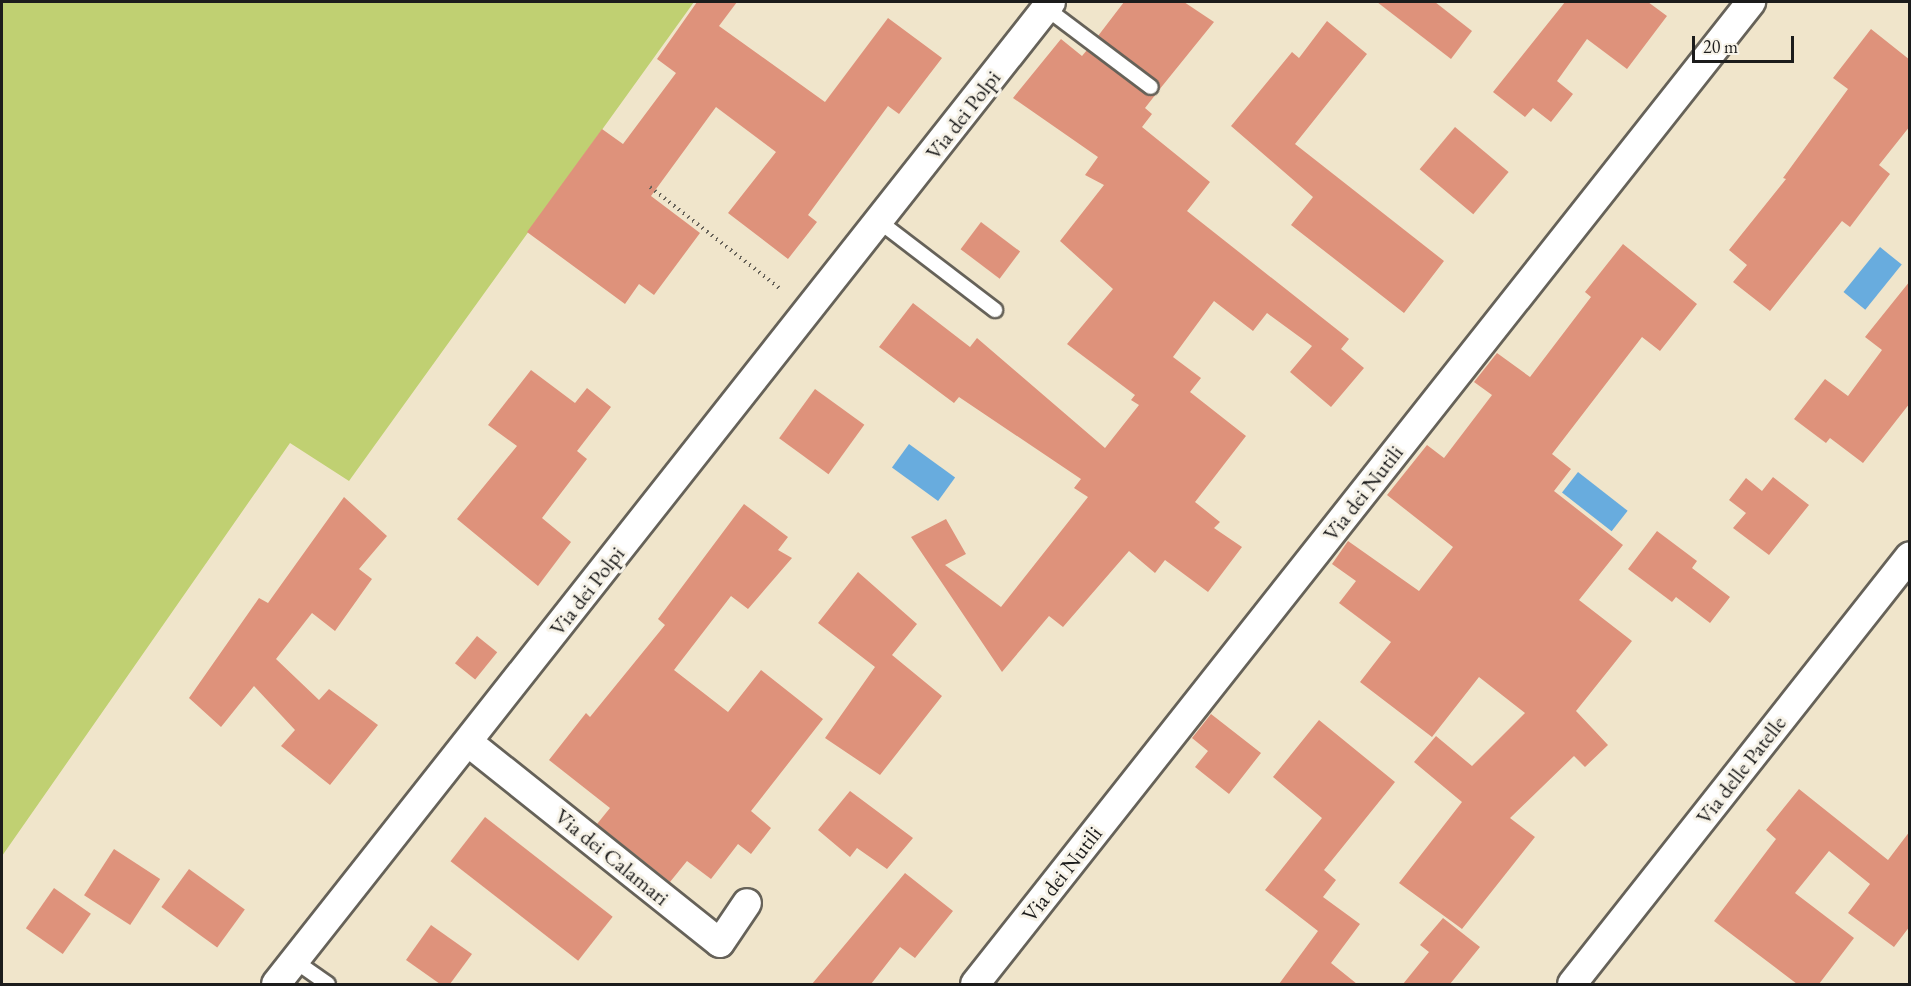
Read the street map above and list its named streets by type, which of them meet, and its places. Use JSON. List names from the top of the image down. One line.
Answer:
{"streets":{"street":["Via dei Polpi","Via dei Nutili","Via delle Patelle","Via dei Calamari"]},"crossings":[["Via dei Polpi","Via dei Calamari"]],"scale_bar":"20 m"}
